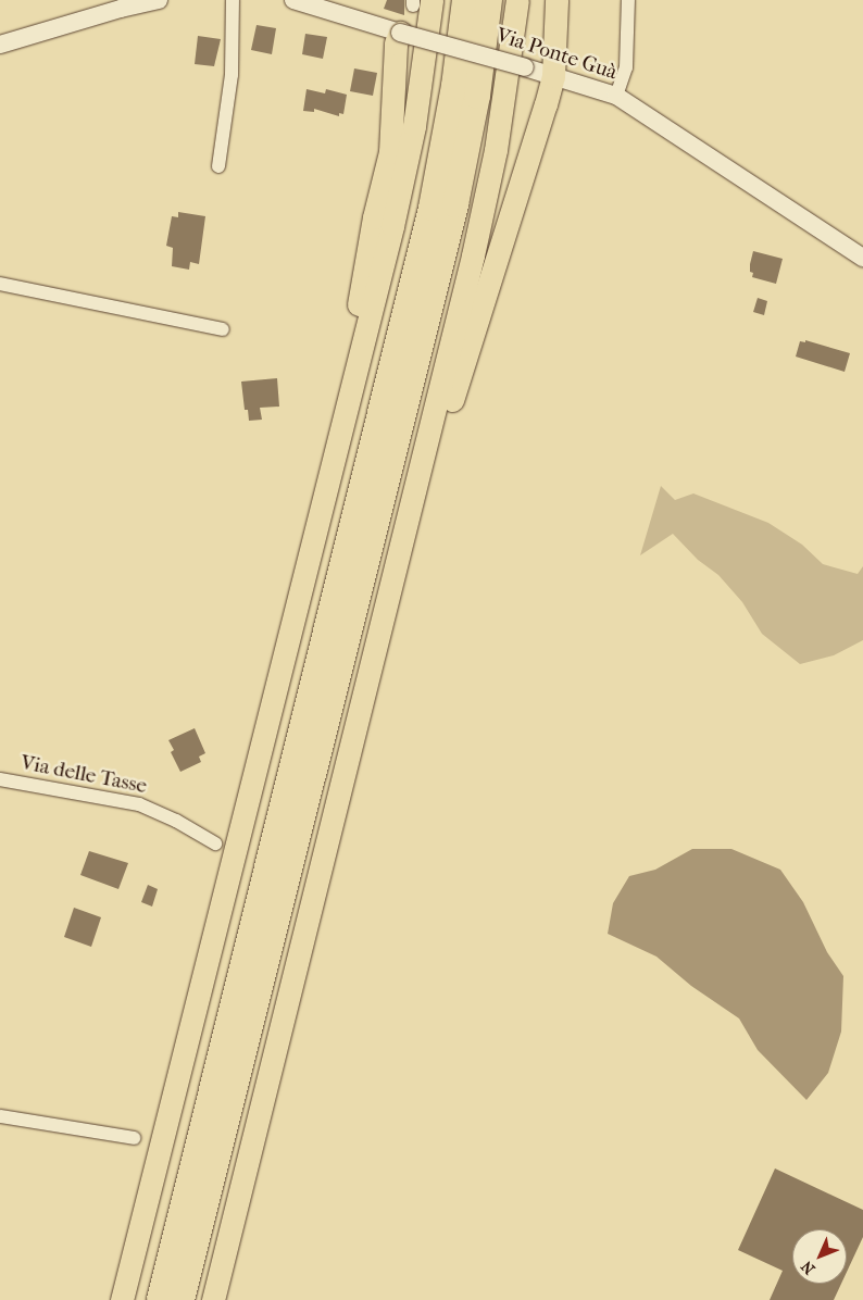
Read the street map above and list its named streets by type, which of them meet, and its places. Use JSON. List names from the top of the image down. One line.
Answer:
{"streets":{"street":["Via Ponte Guà","Via delle Tasse"]},"north":"bottom left"}
